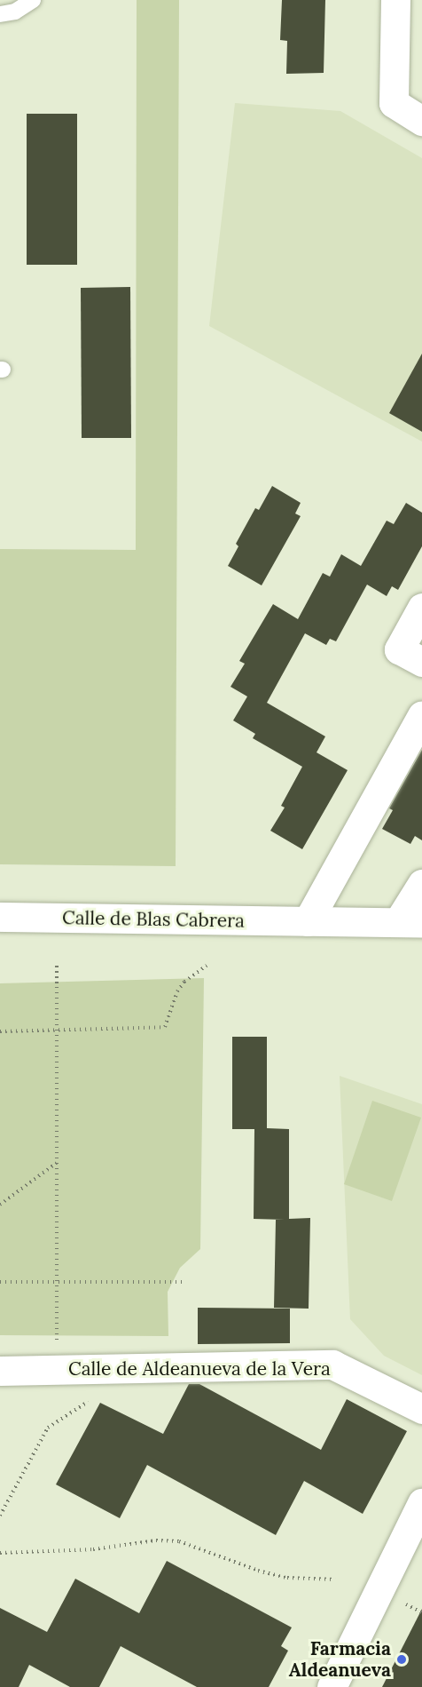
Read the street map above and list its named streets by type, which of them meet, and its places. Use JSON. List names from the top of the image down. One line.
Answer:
{"streets":{"street":["Calle de Blas Cabrera","Calle de Aldeanueva de la Vera"]},"places":["Farmacia Aldeanueva"]}
